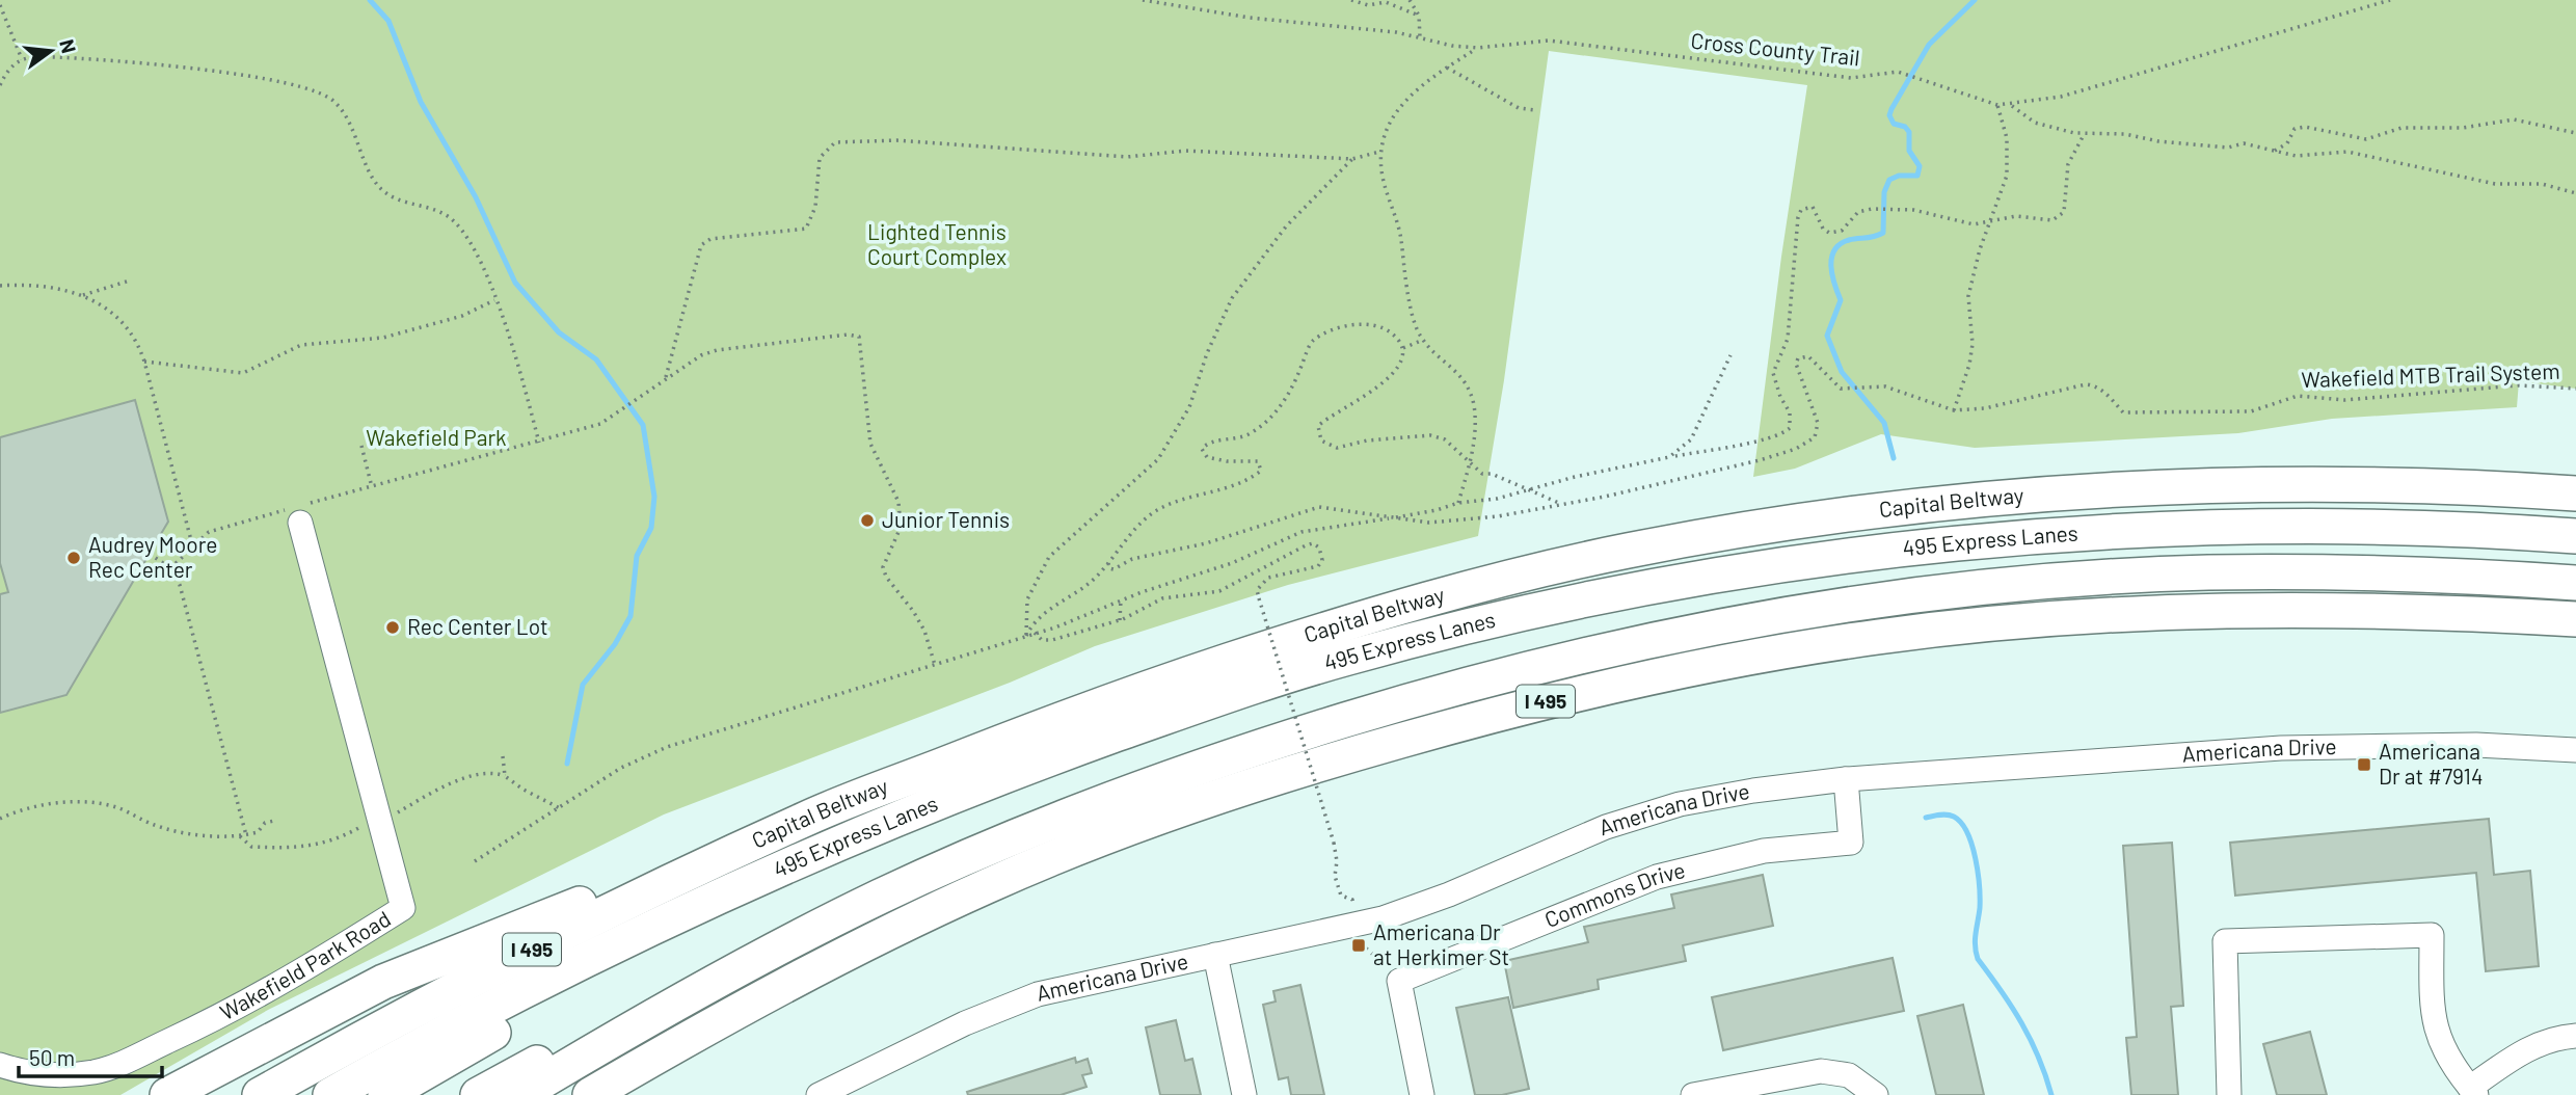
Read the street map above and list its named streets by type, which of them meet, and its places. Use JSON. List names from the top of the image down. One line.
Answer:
{"streets":{"highway":["Capital Beltway","495 Express Lanes","I 495"],"street":["Americana Drive","Commons Drive","Wakefield Park Road"],"path":["Cross County Trail","Wakefield MTB Trail System"]},"crossings":[["Americana Drive","Commons Drive"]],"parks":["Lighted Tennis Court Complex","Wakefield Park"],"places":{"other":["Junior Tennis","Audrey Moore Rec Center","Rec Center Lot"],"transit":["Americana Dr at #7914","Americana Dr at Herkimer St"]},"scale_bar":"50 m","north":"right"}
